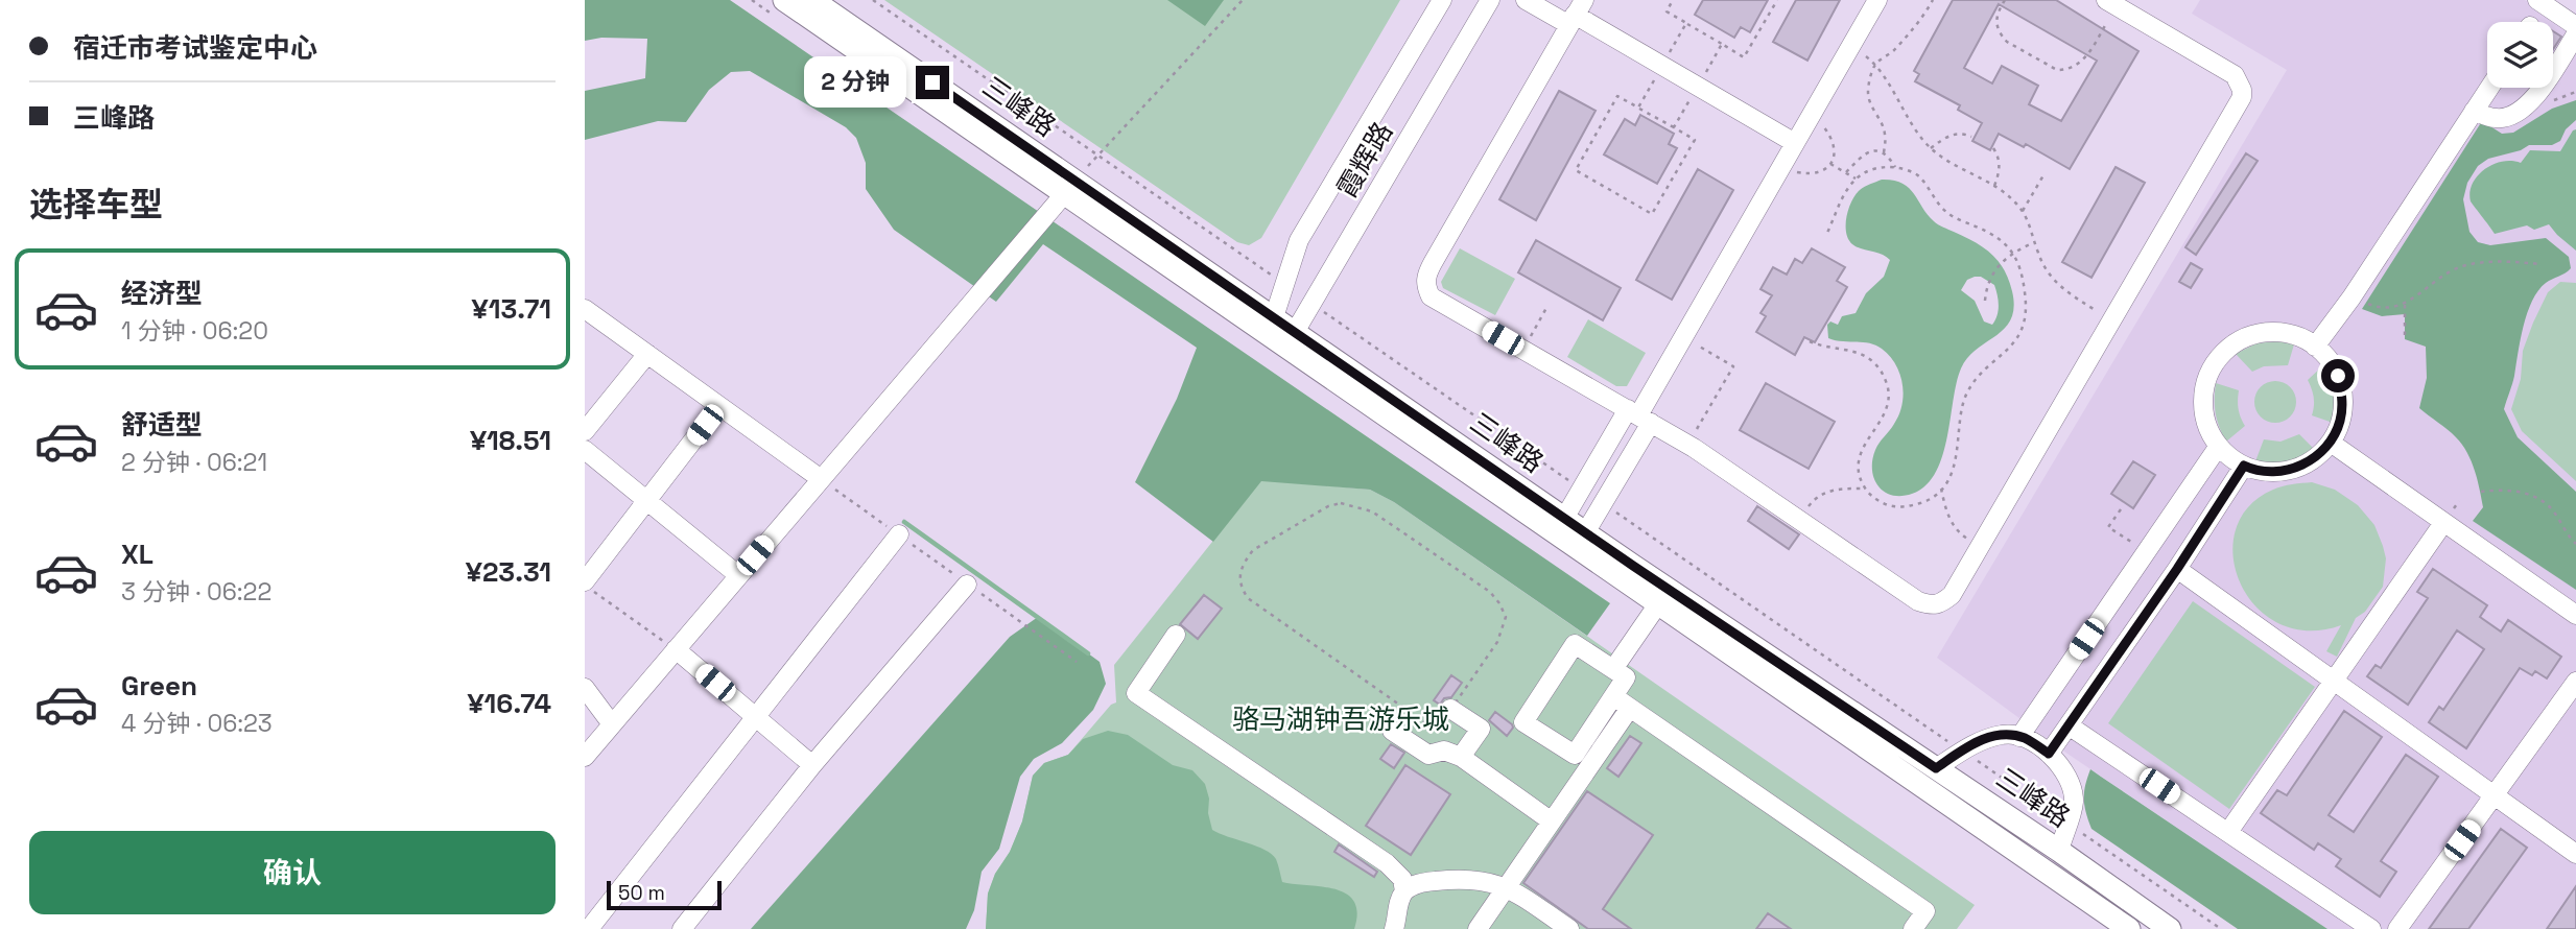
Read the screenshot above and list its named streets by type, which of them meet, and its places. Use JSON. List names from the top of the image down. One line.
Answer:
{"streets":{"main road":["三峰路"],"street":["霞辉路"]},"crossings":[["三峰路","霞辉路"]],"parks":["骆马湖钟吾游乐城"],"scale_bar":"50 m","page":{"banner":["宿迁市考试鉴定中心","三峰路"],"bubble":"2 分钟","heading":"选择车型","list":[{"name":"经济型","note":"1 分钟 · 06:20","value":"¥13.71"},{"name":"舒适型","note":"2 分钟 · 06:21","value":"¥18.51"},{"name":"XL","note":"3 分钟 · 06:22","value":"¥23.31"},{"name":"Green","note":"4 分钟 · 06:23","value":"¥16.74"}],"buttons":"确认","scale":"50 m"}}
